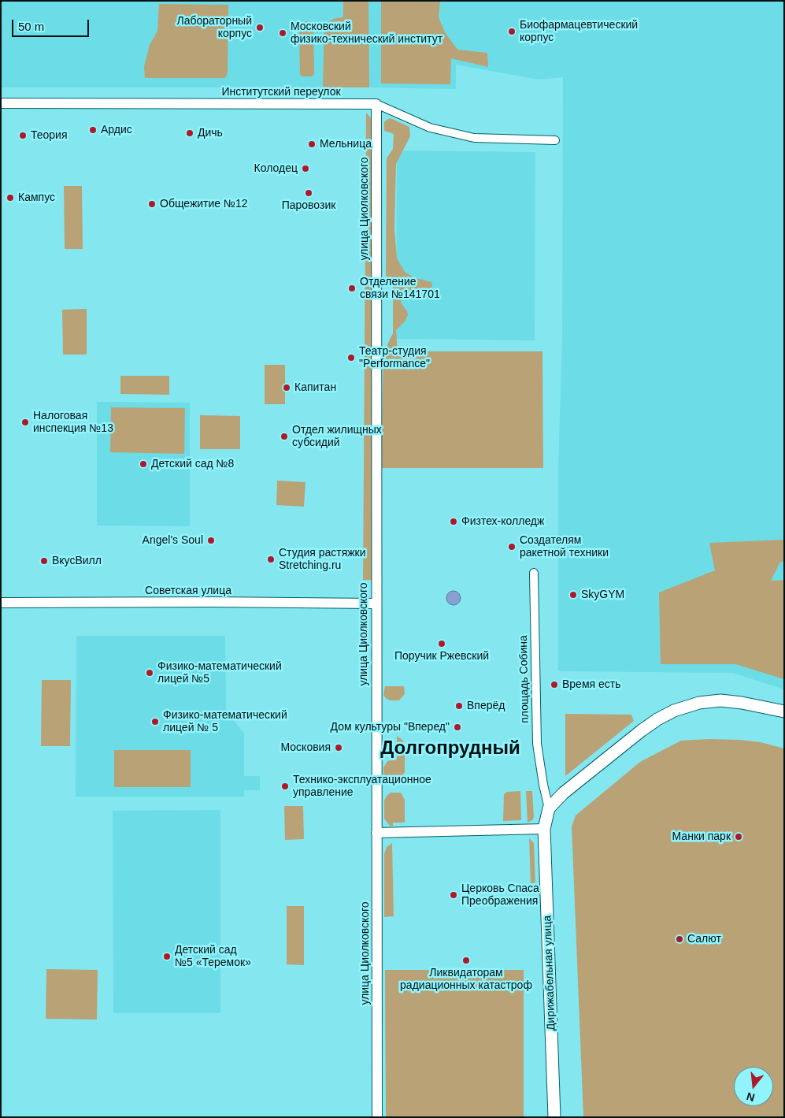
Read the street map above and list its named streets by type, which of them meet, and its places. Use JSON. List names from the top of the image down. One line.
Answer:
{"streets":{"main road":["Дирижабельная улица"],"street":["Институтский переулок","улица Циолковского","Советская улица","площадь Собина"]},"crossings":[["Институтский переулок","улица Циолковского"],["улица Циолковского","Советская улица"],["площадь Собина","Дирижабельная улица"]],"districts":["Долгопрудный"],"places":["Лабораторный корпус","Биофармацевтический корпус","Московский физико-технический институт","Ардис","Дичь","Теория","Мельница","Колодец","Паровозик","Кампус","Общежитие №12","Отделение связи №141701","Театр-студия \"Performance\"","Капитан","Налоговая инспекция №13","Отдел жилищных субсидий","Детский сад №8","Физтех-колледж","Angel's Soul","Создателям ракетной техники","Студия растяжки Stretching.ru","ВкусВилл","SkyGYM","Поручик Ржевский","Физико-математический лицей №5","Время есть","Вперёд","Физико-математический лицей № 5","Дом культуры \"Вперед\"","Московия","Технико-эксплуатационное управление","Манки парк","Церковь Спаса Преображения","Салют","Детский сад №5 «Теремок»","Ликвидаторам радиационных катастроф"],"scale_bar":"50 m","north":"bottom"}
